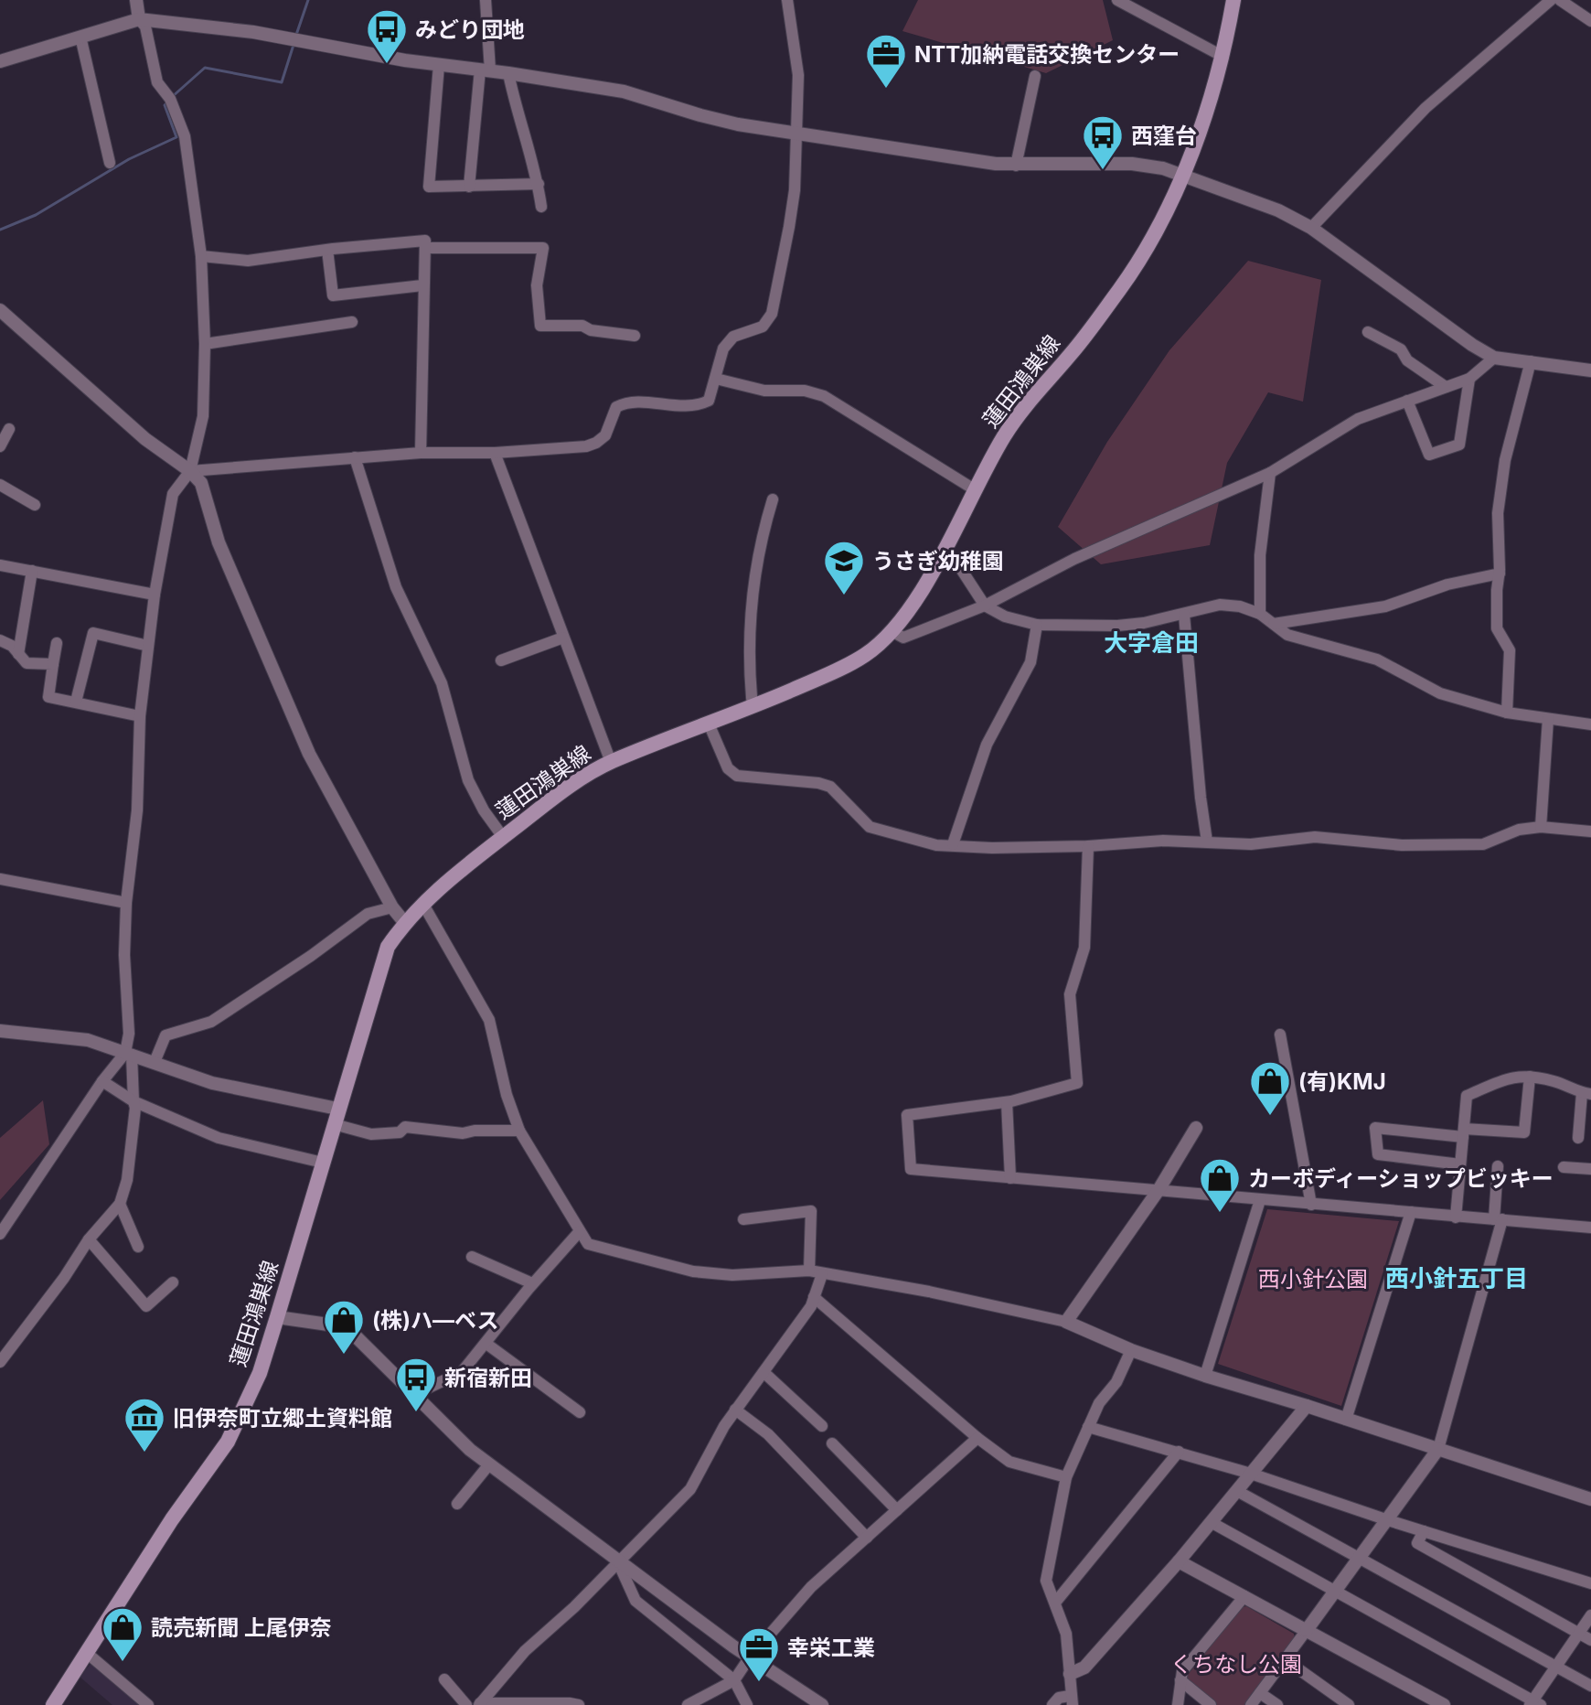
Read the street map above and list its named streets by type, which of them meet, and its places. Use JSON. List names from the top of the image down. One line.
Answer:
{"streets":{"main road":["蓮田鴻巣線"]},"districts":["大字倉田","西小針五丁目"],"parks":["西小針公園","くちなし公園"],"places":{"bus stop":["みどり団地","西窪台","新宿新田"],"office":["NTT加納電話交換センター","幸栄工業"],"school or university":["うさぎ幼稚園"],"shop":["(有)KMJ","カーボディーショップビッキー","(株)ハ―ベス","読売新聞 上尾伊奈"],"museum":["旧伊奈町立郷土資料館"]}}
